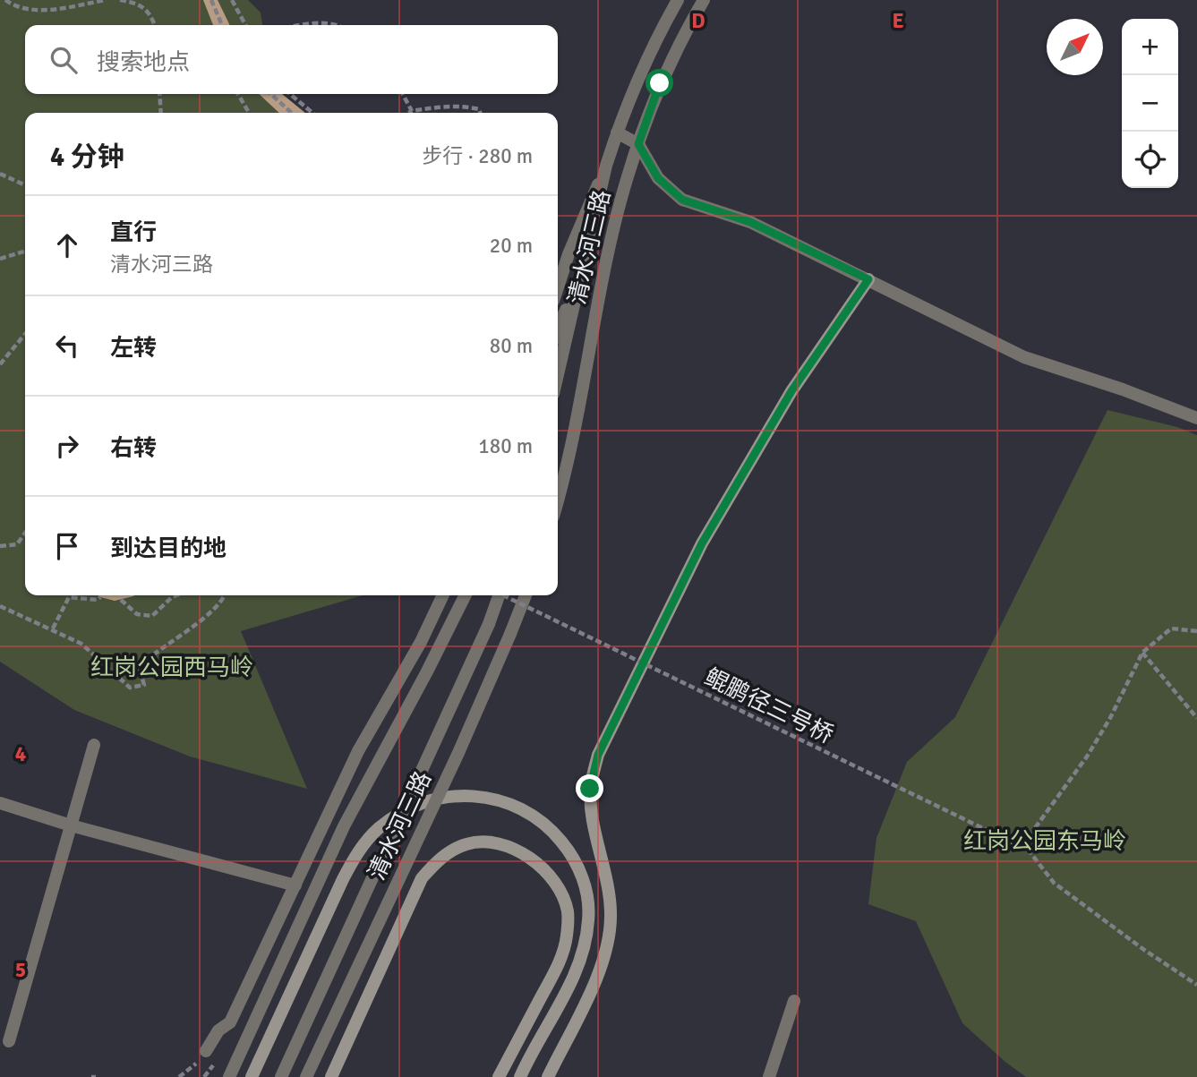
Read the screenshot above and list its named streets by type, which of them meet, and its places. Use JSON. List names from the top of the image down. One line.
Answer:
{"streets":{"street":["清水河三路"],"path":["鲲鹏径三号桥"]},"parks":["红岗公园西马岭","红岗公园东马岭"],"north":"top right","page":{"map_buttons":["+","−"],"search":"搜索地点","heading":["4 分钟","步行 · 280 m"],"list":[["直行","清水河三路","20 m"],["左转","80 m"],["右转","180 m"],"到达目的地"]},"grid":{"columns":["D","E"],"rows":["4","5"]}}
